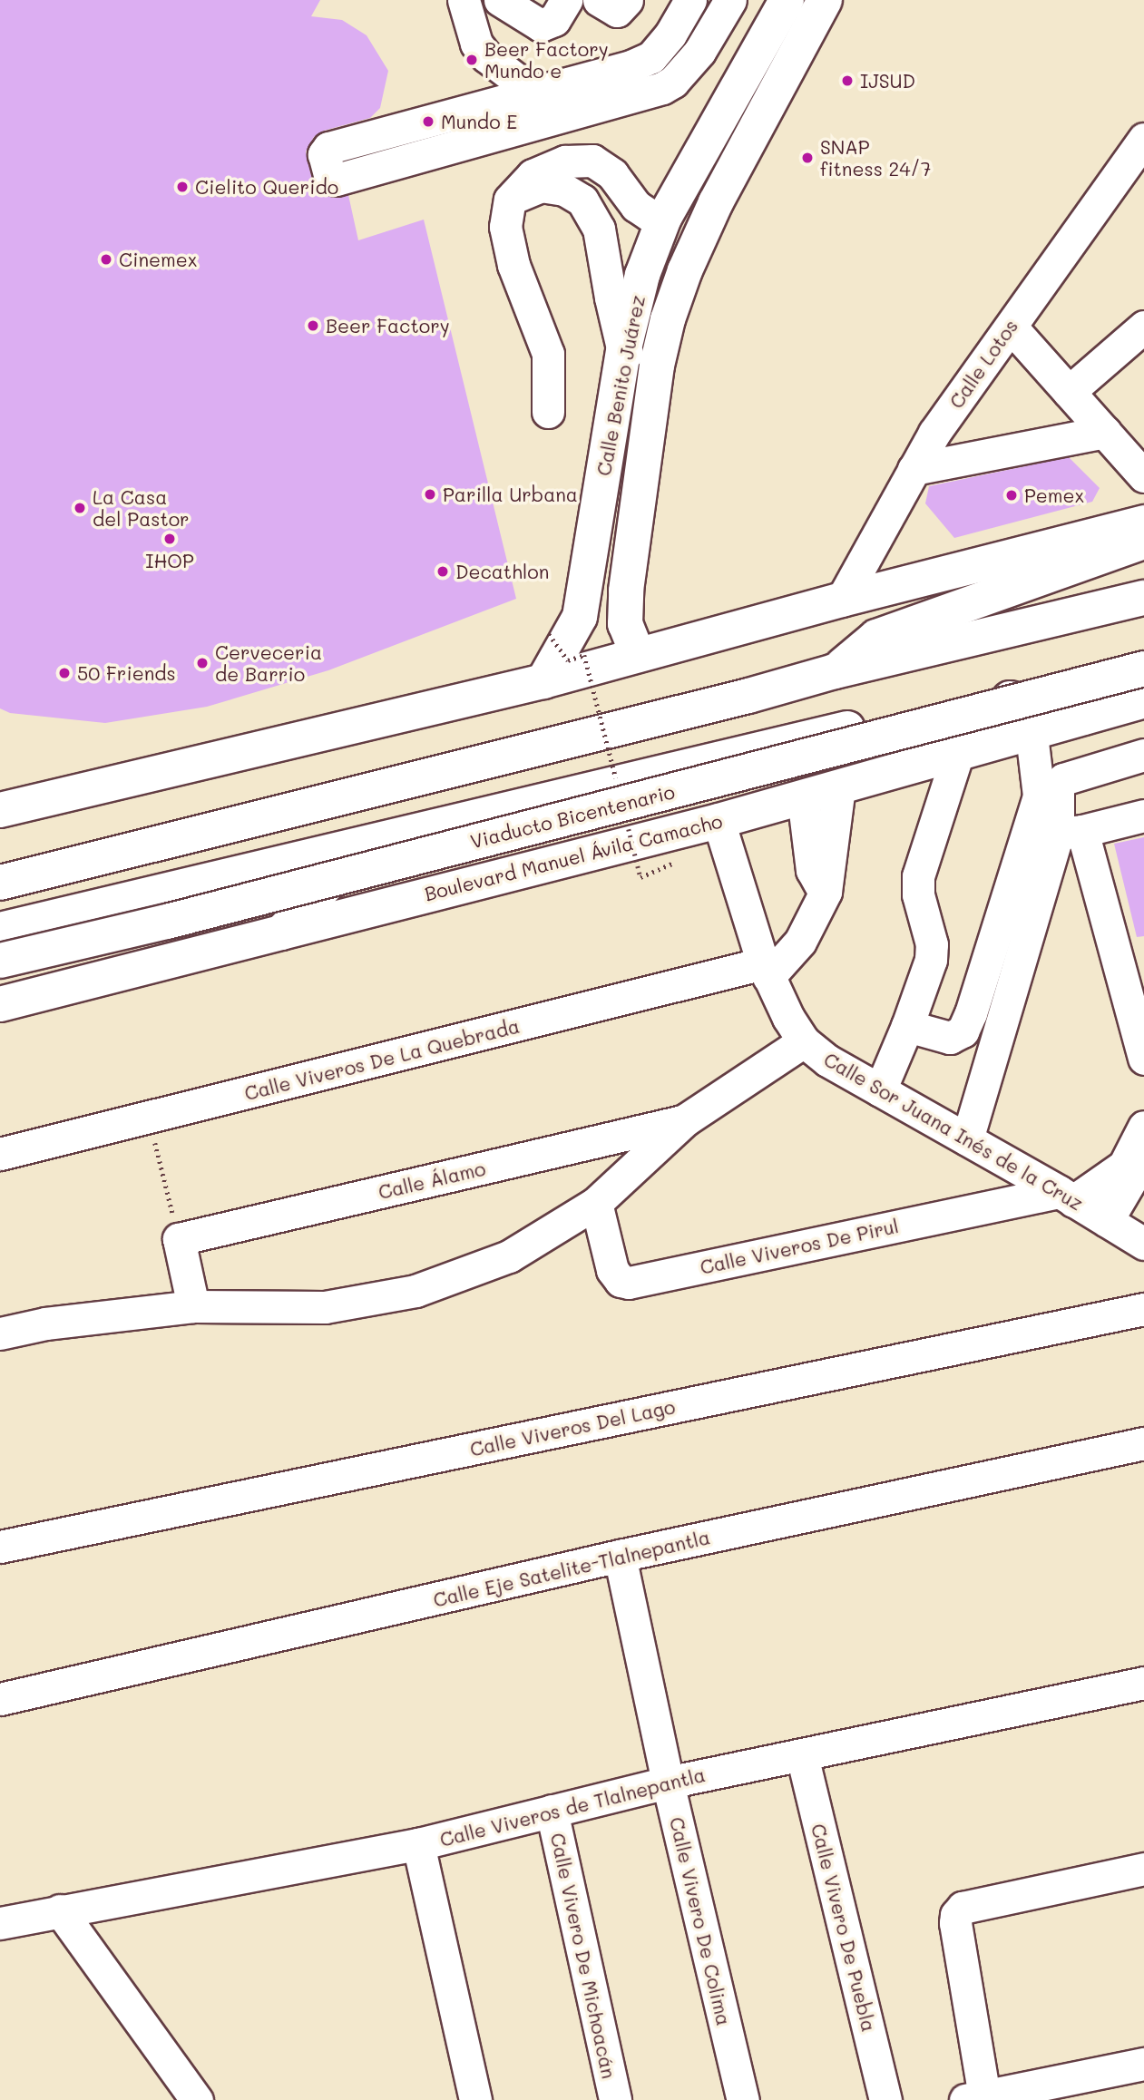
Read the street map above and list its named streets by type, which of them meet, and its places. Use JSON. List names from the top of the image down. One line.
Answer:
{"streets":{"main road":["Calle Benito Juárez","Viaducto Bicentenario","Boulevard Manuel Ávila Camacho"],"street":["Calle Lotos","Calle Viveros De La Quebrada","Calle Sor Juana Inés de la Cruz","Calle Álamo","Calle Viveros De Pirul","Calle Viveros Del Lago","Calle Eje Satelite-Tlalnepantla","Calle Viveros de Tlalnepantla","Calle Vivero De Colima","Calle Vivero De Puebla","Calle Vivero De Michoacán"]},"crossings":[["Boulevard Manuel Ávila Camacho","Calle Sor Juana Inés de la Cruz"],["Calle Viveros De La Quebrada","Calle Sor Juana Inés de la Cruz"],["Calle Sor Juana Inés de la Cruz","Calle Viveros De Pirul"],["Calle Eje Satelite-Tlalnepantla","Calle Vivero De Colima"],["Calle Viveros de Tlalnepantla","Calle Vivero De Colima"],["Calle Viveros de Tlalnepantla","Calle Vivero De Puebla"],["Calle Viveros de Tlalnepantla","Calle Vivero De Michoacán"]],"places":["Beer Factory Mundo e","IJSUD","Mundo E","SNAP fitness 24/7","Cielito Querido","Cinemex","Beer Factory","Parilla Urbana","Pemex","La Casa del Pastor","IHOP","Decathlon","Cerveceria de Barrio","50 Friends"]}
